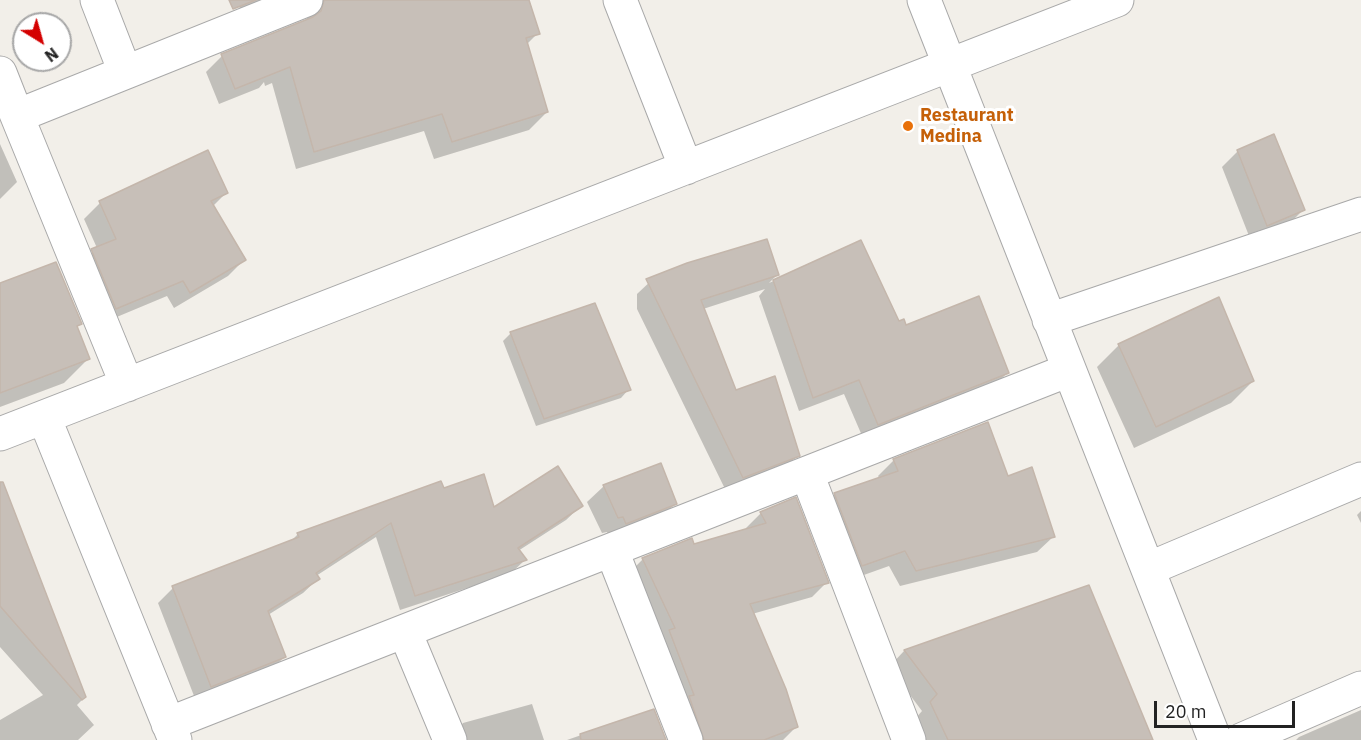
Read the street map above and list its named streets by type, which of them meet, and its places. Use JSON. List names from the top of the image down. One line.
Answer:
{"places":["Restaurant Medina"],"scale_bar":"20 m","north":"bottom right"}
